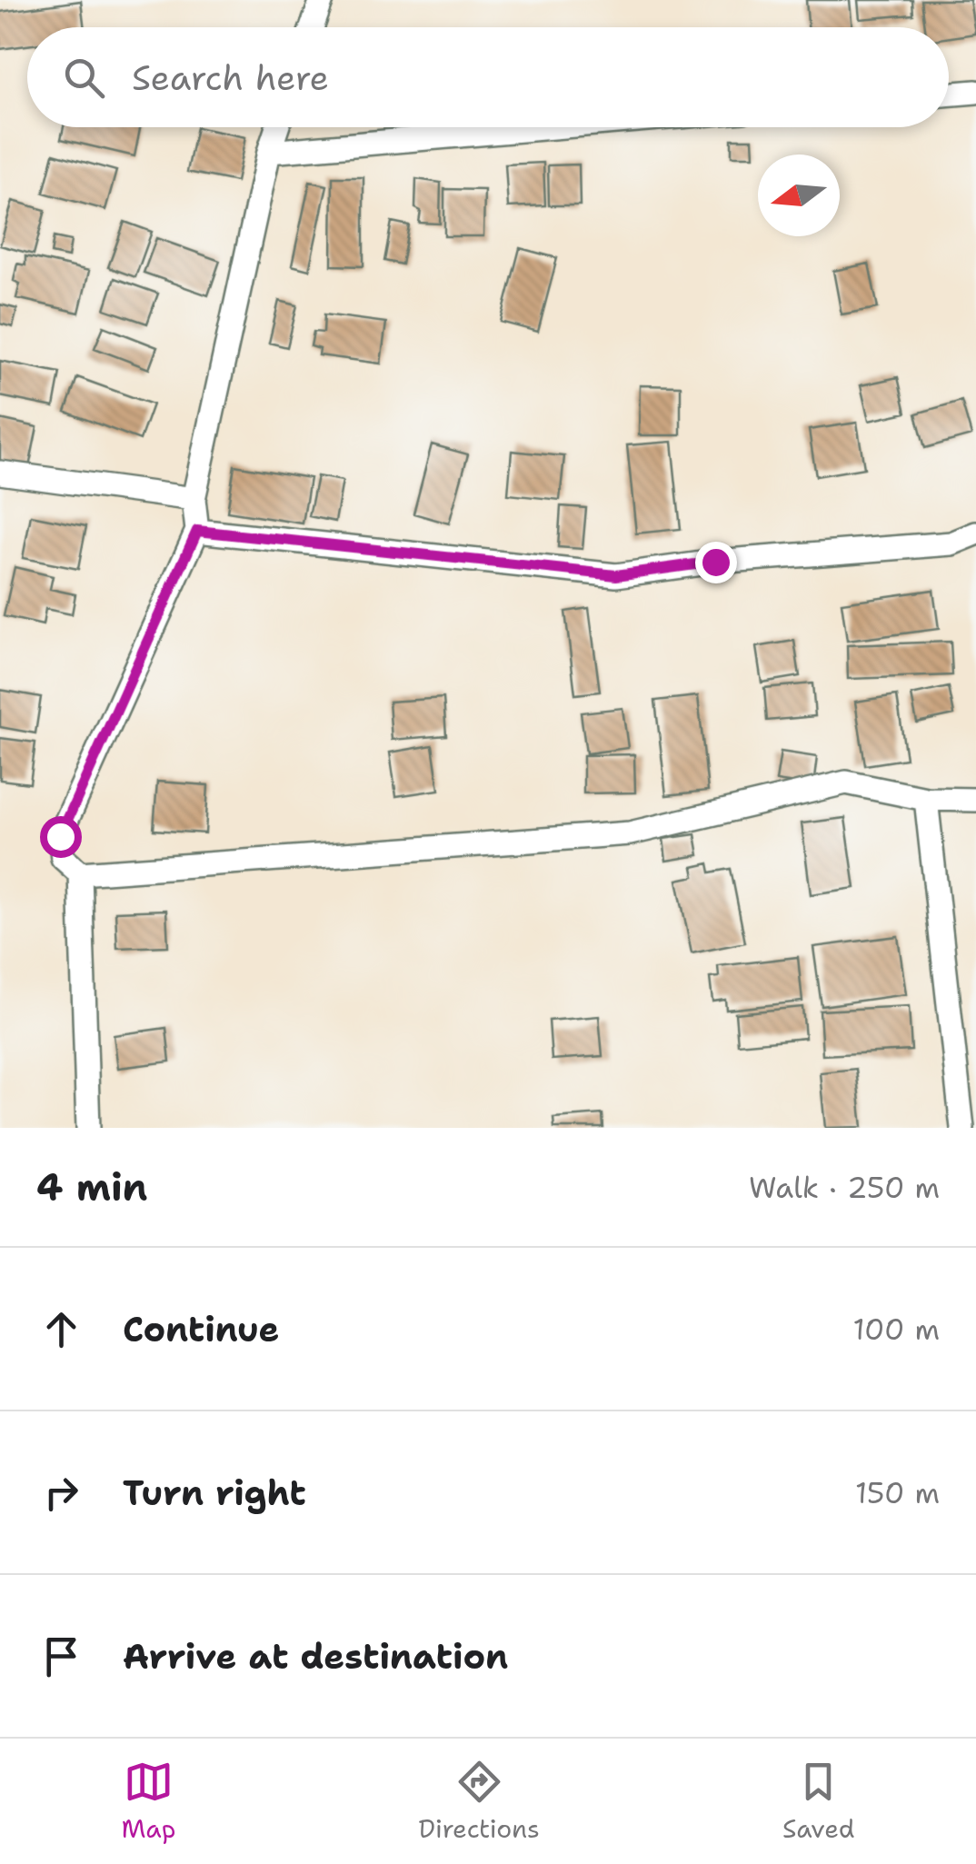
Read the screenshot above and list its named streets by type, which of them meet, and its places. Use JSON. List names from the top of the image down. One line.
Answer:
{"north":"left","page":{"search":"Search here","heading":["4 min","Walk · 250 m"],"list":[["Continue","100 m"],["Turn right","150 m"],"Arrive at destination"],"nav":["Map","Directions","Saved"]}}
